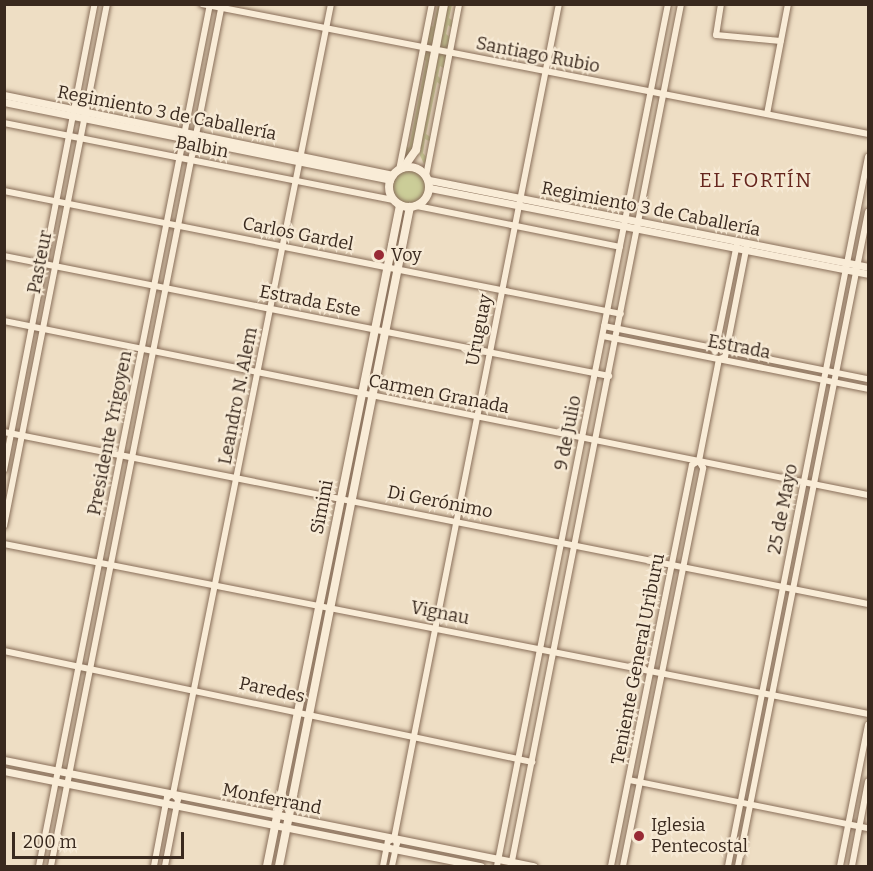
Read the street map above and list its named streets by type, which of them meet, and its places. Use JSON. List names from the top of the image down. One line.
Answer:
{"streets":{"main road":["Simini"],"street":["Santiago Rubio","Regimiento 3 de Caballería","Balbin","Carlos Gardel","Pasteur","Estrada Este","Uruguay","Estrada","Carmen Granada","Leandro N. Alem","Presidente Yrigoyen","9 de Julio","Di Gerónimo","25 de Mayo","Vignau","Teniente General Uriburu","Paredes","Monferrand"]},"crossings":[["Santiago Rubio","Uruguay"],["Santiago Rubio","Leandro N. Alem"],["Santiago Rubio","Presidente Yrigoyen"],["Santiago Rubio","9 de Julio"],["Regimiento 3 de Caballería","Balbin"],["Regimiento 3 de Caballería","Pasteur"],["Regimiento 3 de Caballería","Uruguay"],["Regimiento 3 de Caballería","Leandro N. Alem"],["Regimiento 3 de Caballería","Presidente Yrigoyen"],["Regimiento 3 de Caballería","9 de Julio"],["Regimiento 3 de Caballería","Simini"],["Regimiento 3 de Caballería","25 de Mayo"],["Balbin","Pasteur"],["Balbin","Leandro N. Alem"],["Balbin","Presidente Yrigoyen"],["Balbin","Simini"],["Carlos Gardel","Pasteur"],["Carlos Gardel","Uruguay"],["Carlos Gardel","Leandro N. Alem"],["Carlos Gardel","Presidente Yrigoyen"],["Carlos Gardel","9 de Julio"],["Carlos Gardel","Simini"],["Pasteur","Estrada Este"],["Pasteur","Carmen Granada"],["Pasteur","Di Gerónimo"],["Estrada Este","Uruguay"],["Estrada Este","Leandro N. Alem"],["Estrada Este","Presidente Yrigoyen"],["Estrada Este","9 de Julio"],["Estrada Este","Simini"],["Uruguay","Carmen Granada"],["Uruguay","Di Gerónimo"],["Uruguay","Vignau"],["Uruguay","Paredes"],["Uruguay","Monferrand"],["Estrada","9 de Julio"],["Estrada","25 de Mayo"],["Estrada","Teniente General Uriburu"],["Carmen Granada","Leandro N. Alem"],["Carmen Granada","Presidente Yrigoyen"],["Carmen Granada","9 de Julio"],["Carmen Granada","Simini"],["Carmen Granada","25 de Mayo"],["Carmen Granada","Teniente General Uriburu"],["Leandro N. Alem","Di Gerónimo"],["Leandro N. Alem","Vignau"],["Leandro N. Alem","Paredes"],["Leandro N. Alem","Monferrand"],["Presidente Yrigoyen","Di Gerónimo"],["Presidente Yrigoyen","Vignau"],["Presidente Yrigoyen","Paredes"],["Presidente Yrigoyen","Monferrand"],["9 de Julio","Di Gerónimo"],["9 de Julio","Vignau"],["9 de Julio","Paredes"],["9 de Julio","Monferrand"],["Di Gerónimo","Simini"],["Di Gerónimo","25 de Mayo"],["Di Gerónimo","Teniente General Uriburu"],["Simini","Vignau"],["Simini","Paredes"],["Simini","Monferrand"],["25 de Mayo","Vignau"],["Vignau","Teniente General Uriburu"]],"districts":["EL FORTÍN"],"places":["Voy","Iglesia Pentecostal"],"scale_bar":"200 m"}
